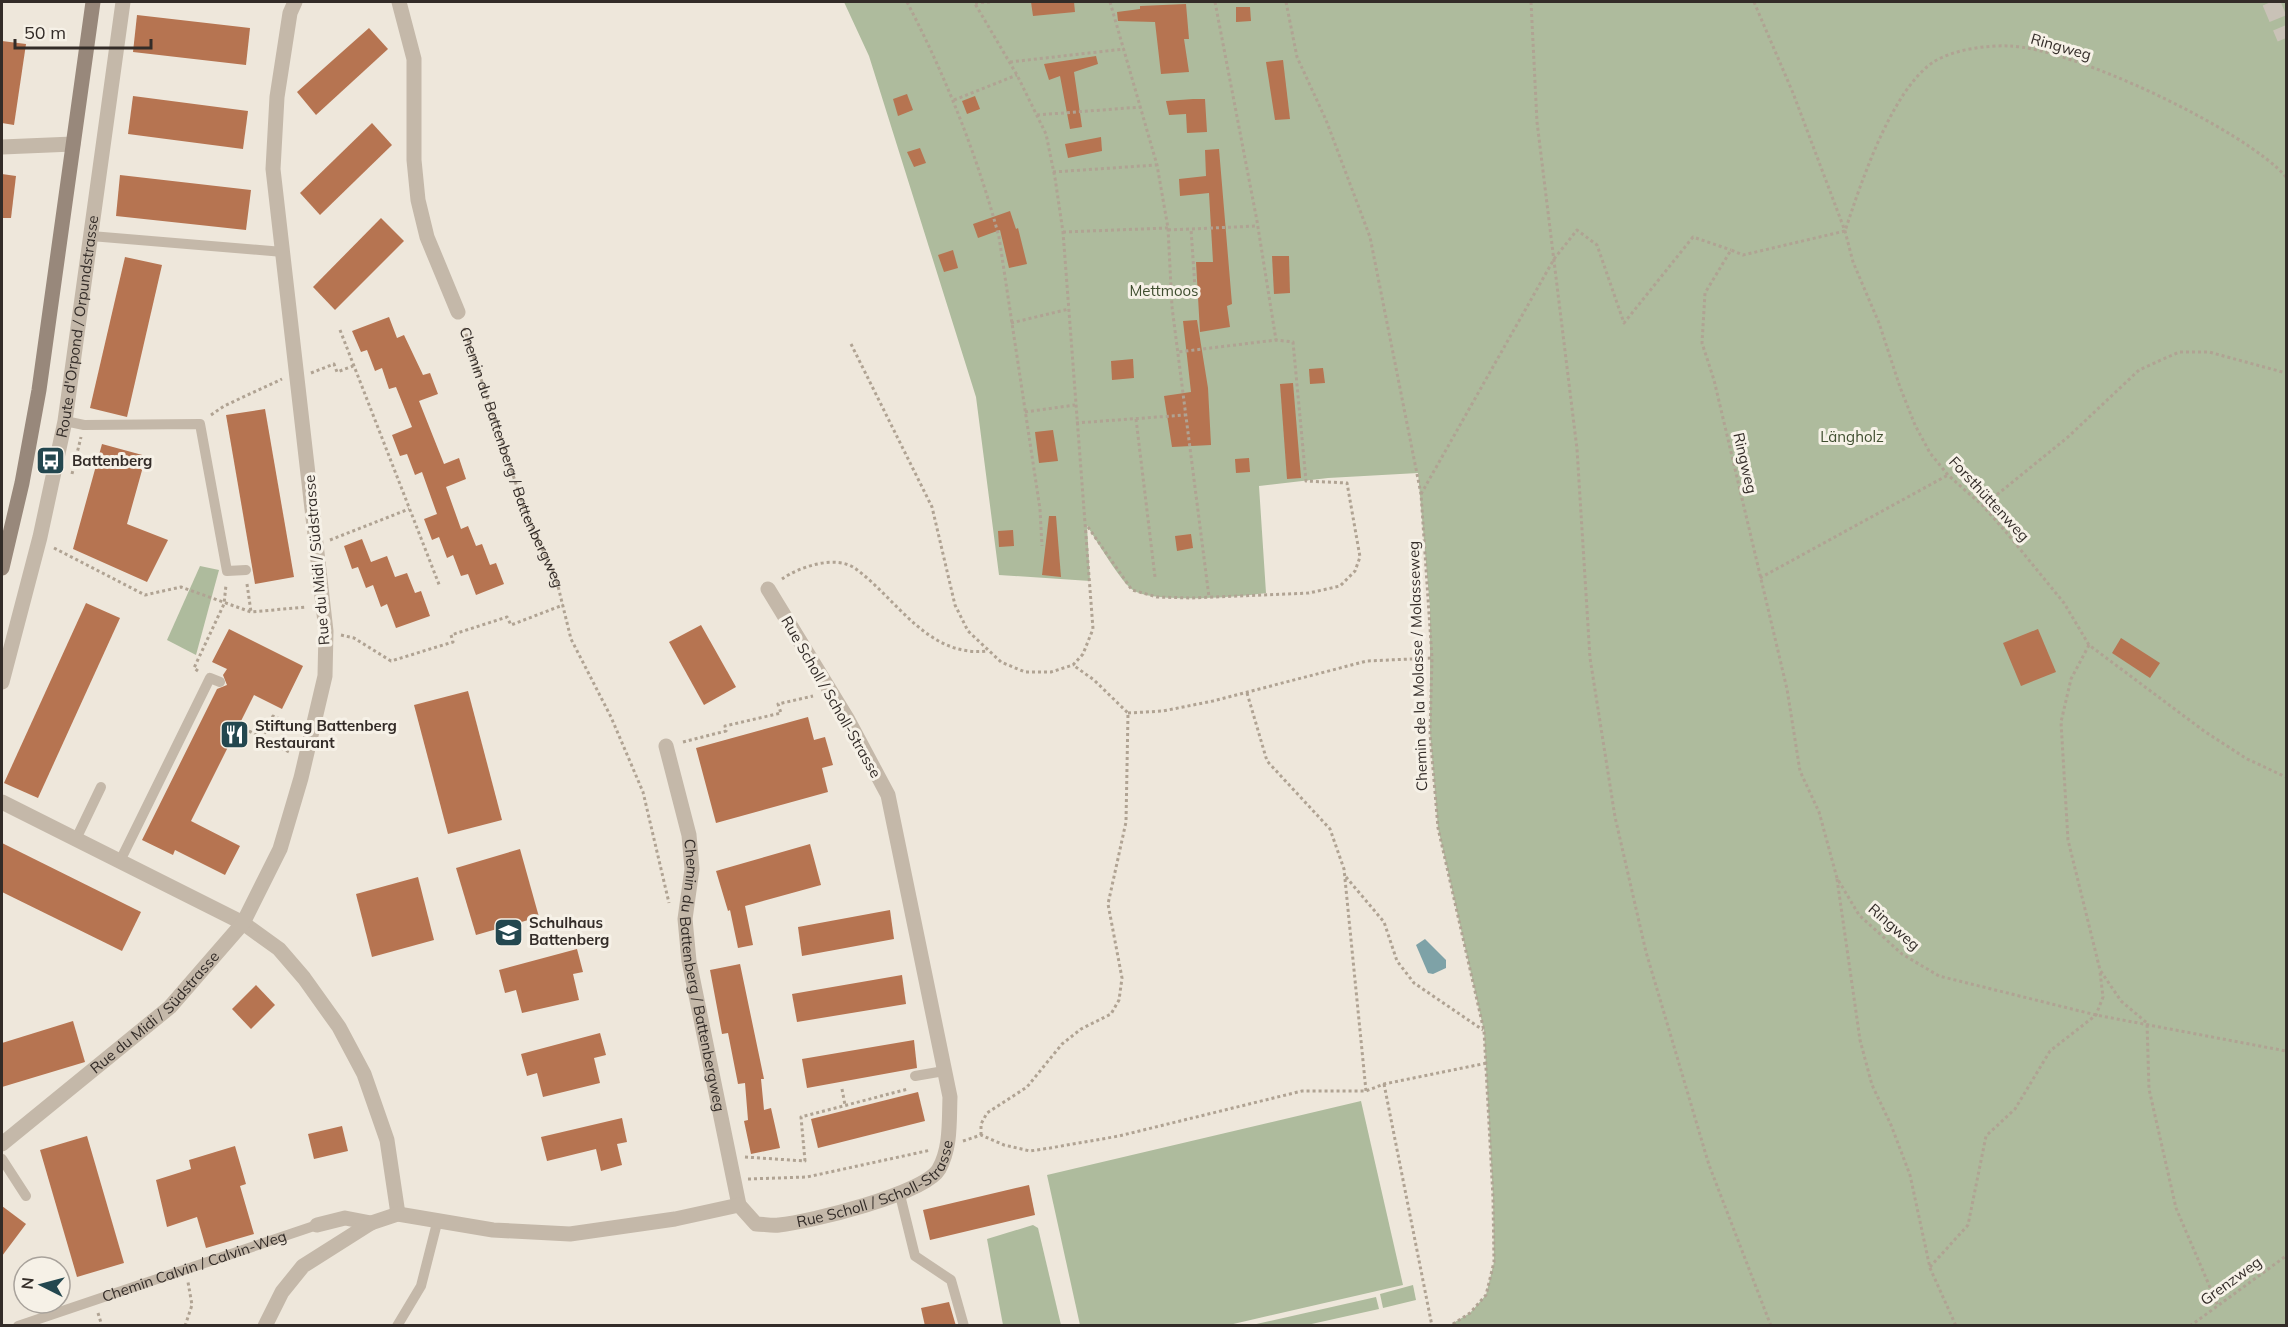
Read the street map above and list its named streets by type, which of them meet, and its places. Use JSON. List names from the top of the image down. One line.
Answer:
{"streets":{"main road":["Route d'Orpond / Orpundstrasse"],"street":["Chemin du Battenberg / Battenbergweg","Rue du Midi / Südstrasse","Rue Scholl / Scholl-Strasse","Chemin Calvin / Calvin-Weg"],"path":["Ringweg","Forsthüttenweg","Chemin de la Molasse / Molasseweg","Grenzweg"]},"crossings":[["Ringweg","Forsthüttenweg"],["Chemin du Battenberg / Battenbergweg","Rue Scholl / Scholl-Strasse"]],"parks":["Mettmoos","Längholz"],"places":{"bus stop":["Battenberg"],"restaurant":["Stiftung Battenberg Restaurant"],"school or university":["Schulhaus Battenberg"]},"scale_bar":"50 m","north":"left"}
